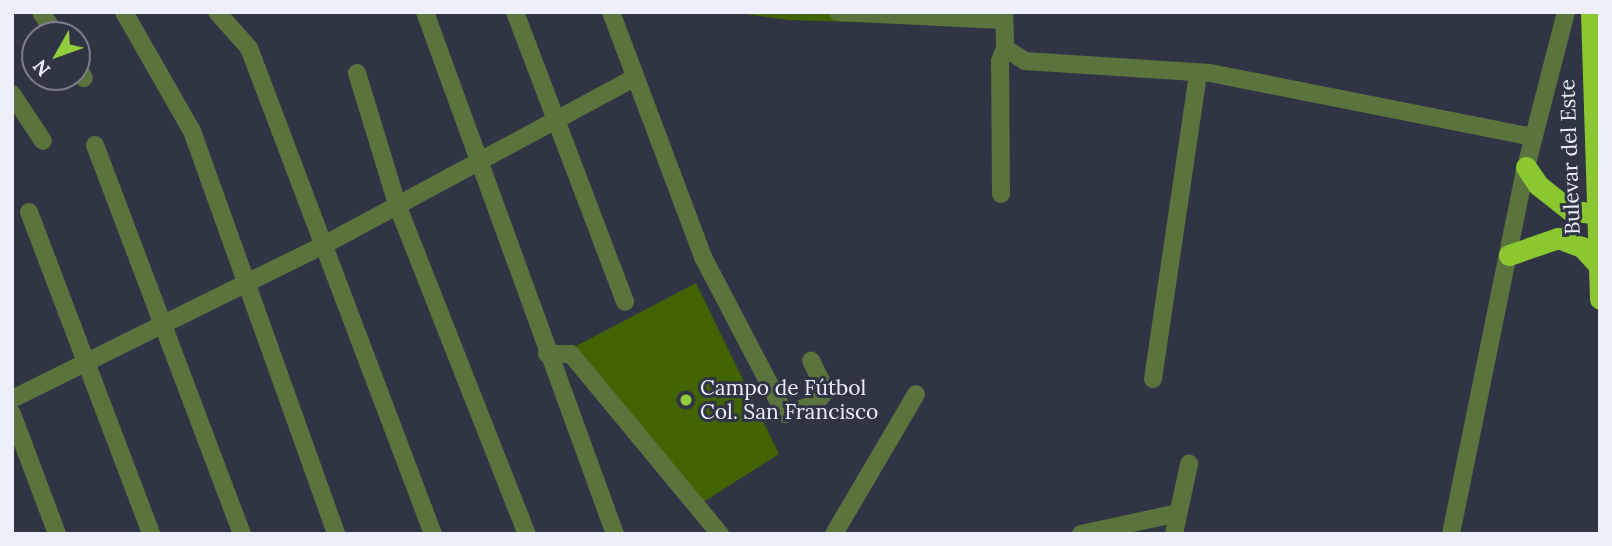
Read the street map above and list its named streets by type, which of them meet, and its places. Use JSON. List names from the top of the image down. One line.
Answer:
{"streets":{"highway":["Bulevar del Este"]},"places":["Campo de Fútbol Col. San Francisco"],"north":"bottom left"}
